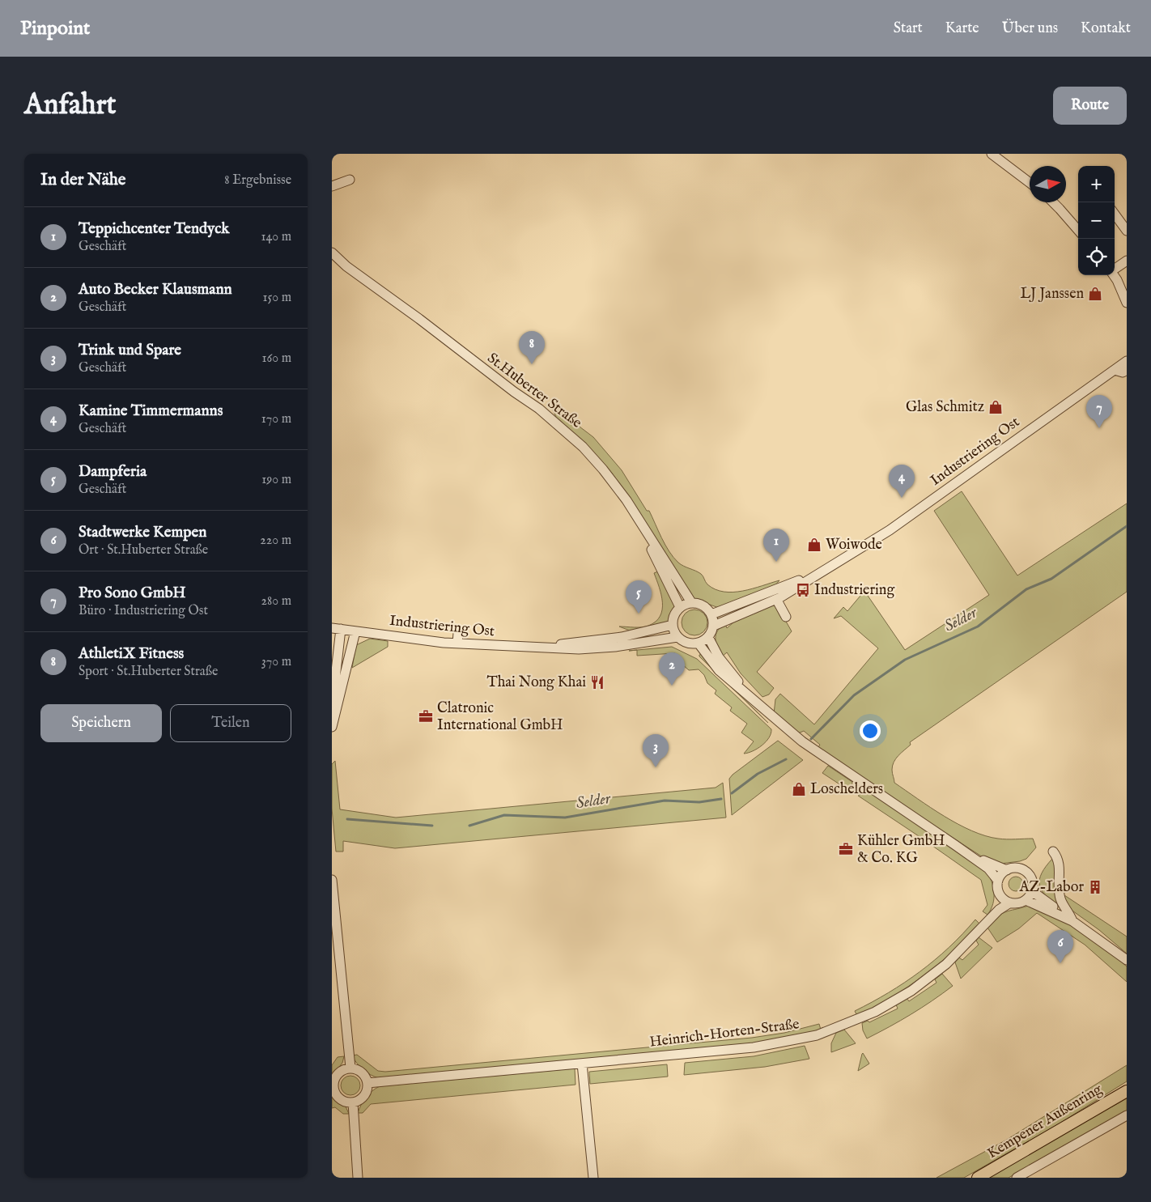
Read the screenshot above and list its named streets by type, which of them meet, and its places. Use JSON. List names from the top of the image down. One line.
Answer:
{"streets":{"main road":["Kempener Außenring"],"street":["St.Huberter Straße","Industriering Ost","Heinrich-Horten-Straße"]},"crossings":[["St.Huberter Straße","Industriering Ost"]],"water":["Selder"],"places":{"shop":["LJ Janssen","Glas Schmitz","Woiwode","Loschelders"],"bus stop":["Industriering"],"restaurant":["Thai Nong Khai"],"office":["Clatronic International GmbH","Kühler GmbH & Co. KG"],"building":["AZ-Labor"]},"north":"right","page":{"header":"Pinpoint","nav":["Start","Karte","Über uns","Kontakt"],"buttons":["Route",["Speichern","Teilen"]],"title":"Anfahrt","heading":["In der Nähe","8 Ergebnisse"],"map_buttons":["+","−"],"list":[{"mark":"1","name":"Teppichcenter Tendyck","note":"Geschäft","value":"140 m"},{"mark":"2","name":"Auto Becker Klausmann","note":"Geschäft","value":"150 m"},{"mark":"3","name":"Trink und Spare","note":"Geschäft","value":"160 m"},{"mark":"4","name":"Kamine Timmermanns","note":"Geschäft","value":"170 m"},{"mark":"5","name":"Dampferia","note":"Geschäft","value":"190 m"},{"mark":"6","name":"Stadtwerke Kempen","note":"Ort · St.Huberter Straße","value":"220 m"},{"mark":"7","name":"Pro Sono GmbH","note":"Büro · Industriering Ost","value":"280 m"},{"mark":"8","name":"AthletiX Fitness","note":"Sport · St.Huberter Straße","value":"370 m"}],"pins":["8","7","4","1","5","2","3","6"]}}
